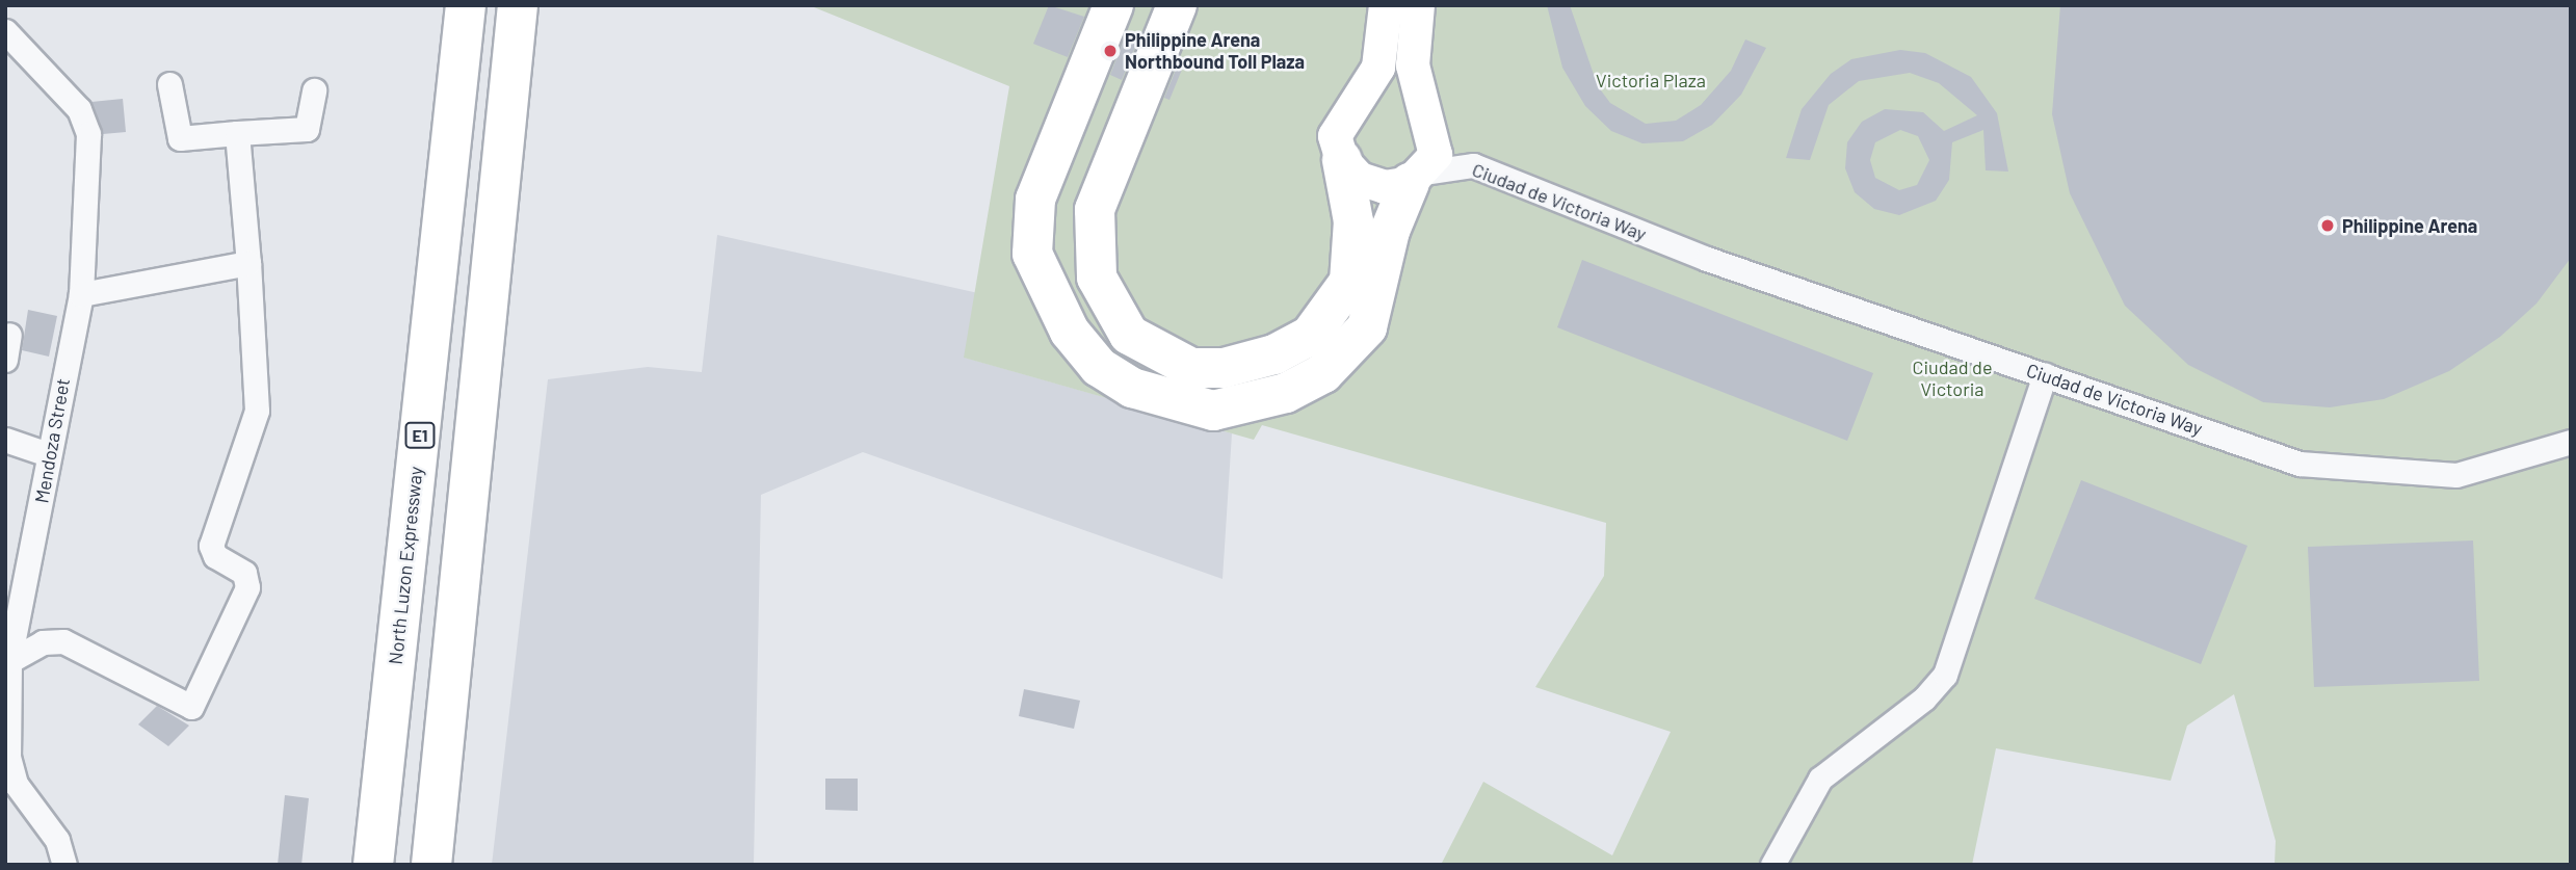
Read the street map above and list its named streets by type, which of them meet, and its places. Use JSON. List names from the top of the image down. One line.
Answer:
{"streets":{"highway":["E1","North Luzon Expressway"],"street":["Ciudad de Victoria Way","Mendoza Street"]},"parks":["Victoria Plaza","Ciudad de Victoria"],"places":["Philippine Arena Northbound Toll Plaza","Philippine Arena"]}
